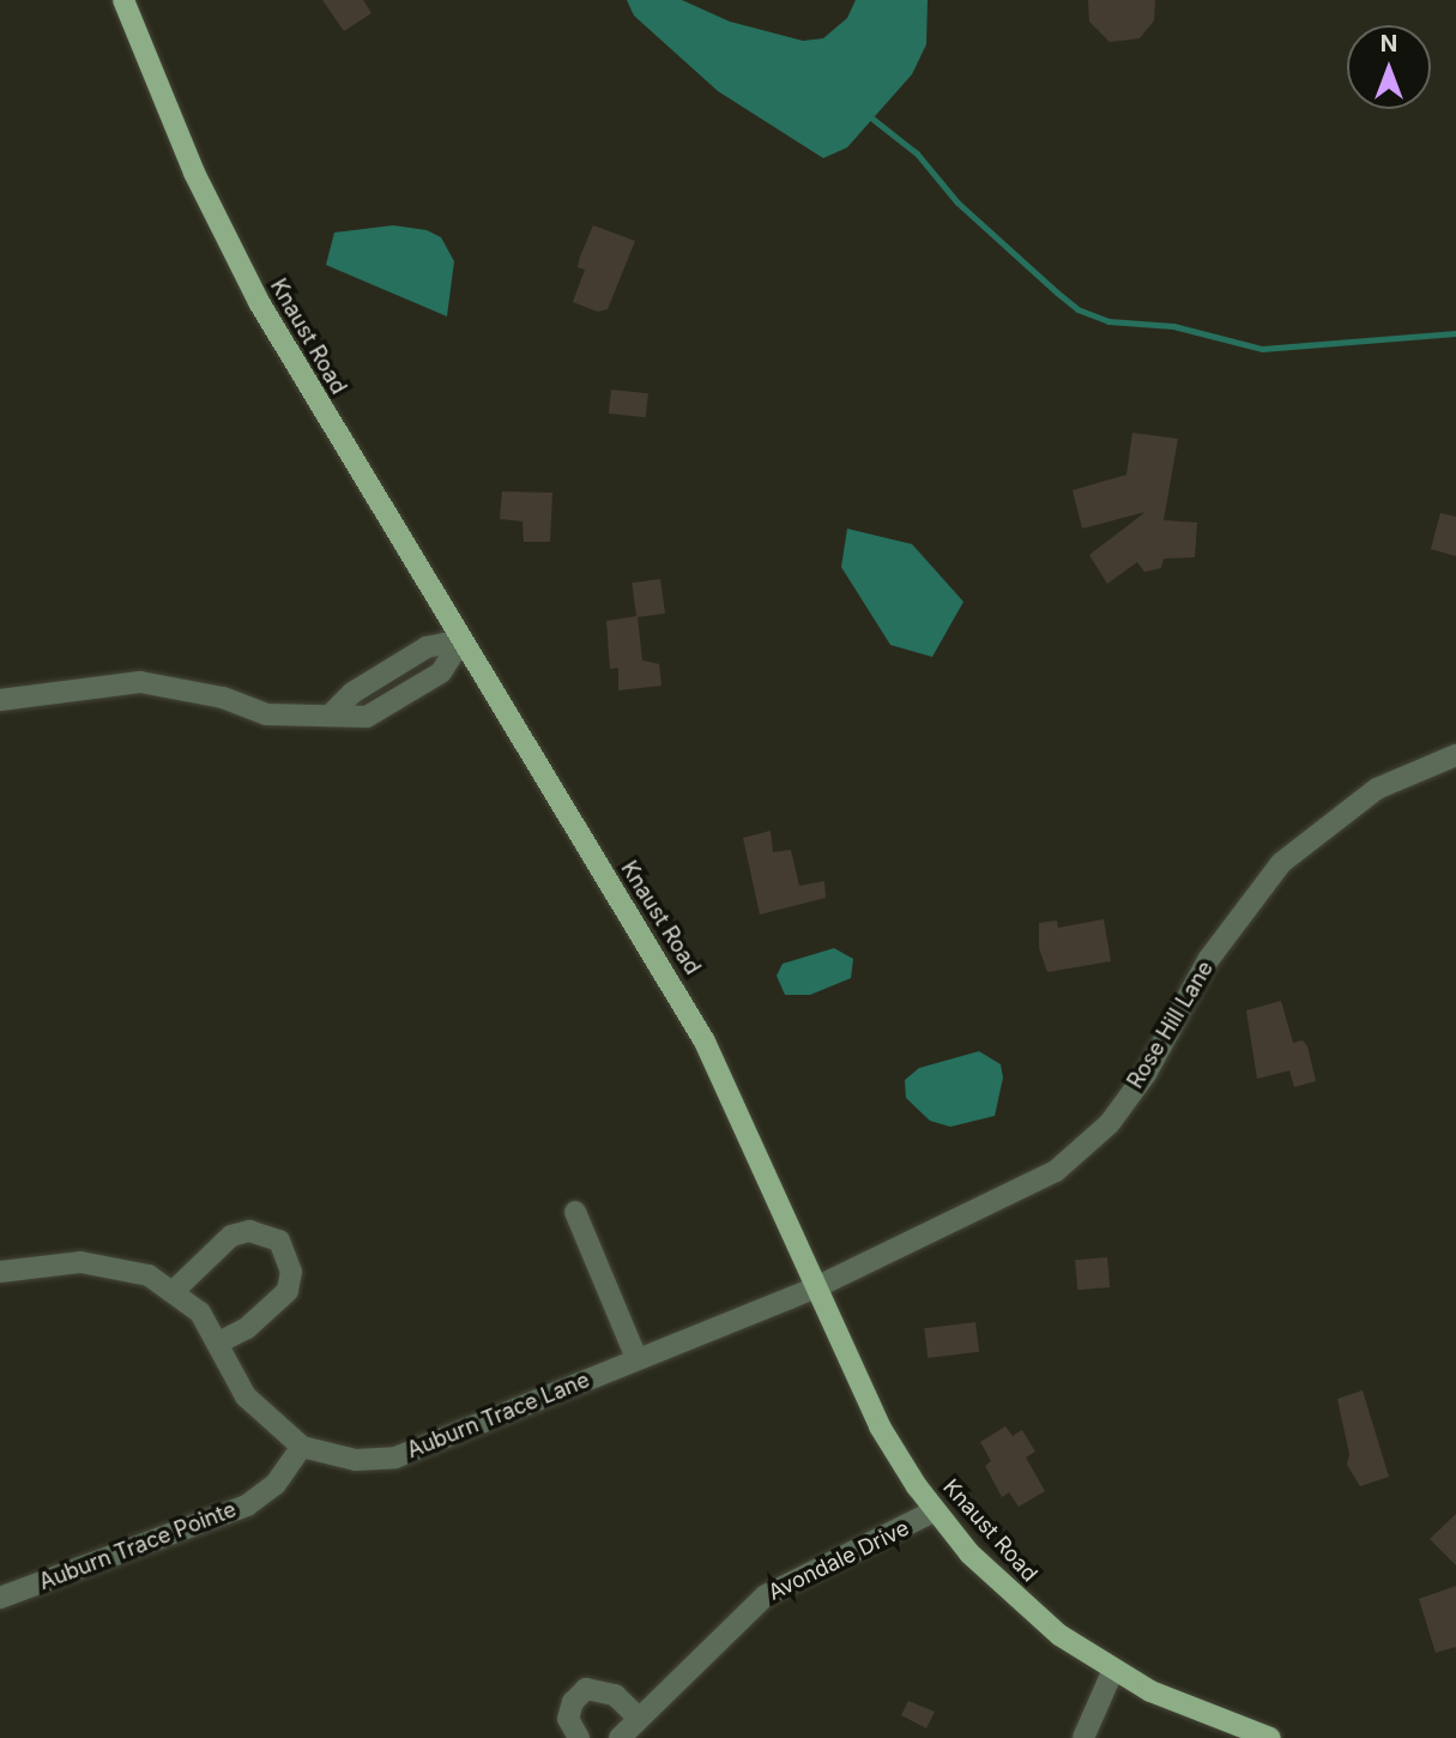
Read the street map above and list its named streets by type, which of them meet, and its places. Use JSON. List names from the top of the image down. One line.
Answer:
{"streets":{"main road":["Knaust Road"],"street":["Rose Hill Lane","Auburn Trace Lane","Auburn Trace Pointe","Avondale Drive"]},"crossings":[["Knaust Road","Rose Hill Lane"],["Knaust Road","Auburn Trace Lane"],["Knaust Road","Avondale Drive"],["Rose Hill Lane","Auburn Trace Lane"],["Auburn Trace Lane","Auburn Trace Pointe"]],"north":"top"}
